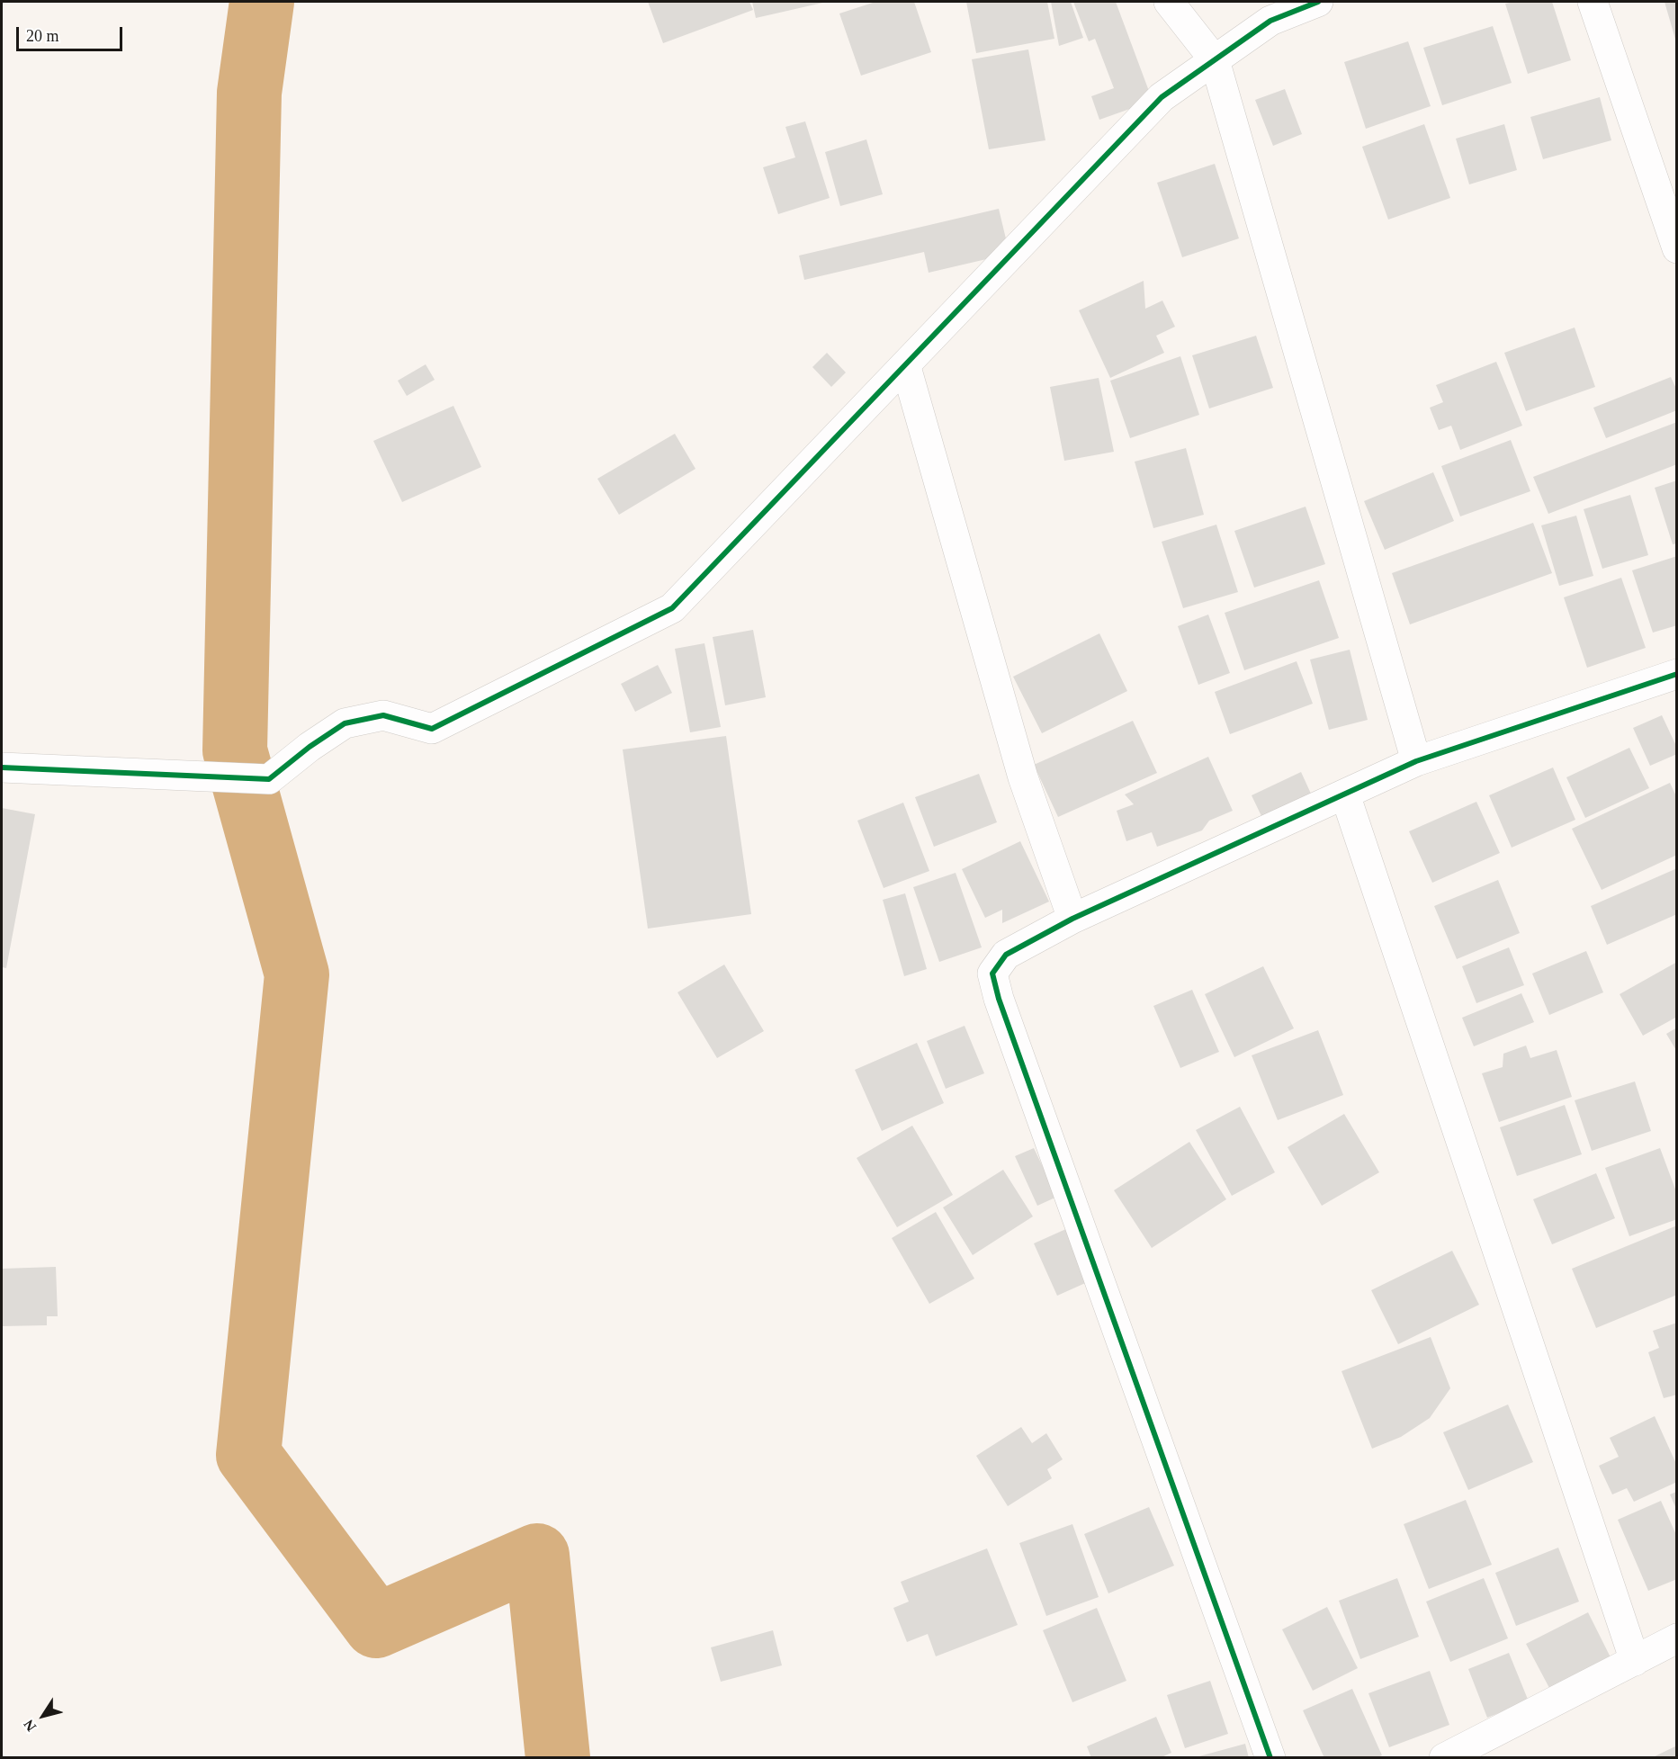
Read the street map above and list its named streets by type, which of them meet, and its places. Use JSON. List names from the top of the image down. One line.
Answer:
{"scale_bar":"20 m","north":"bottom left"}
